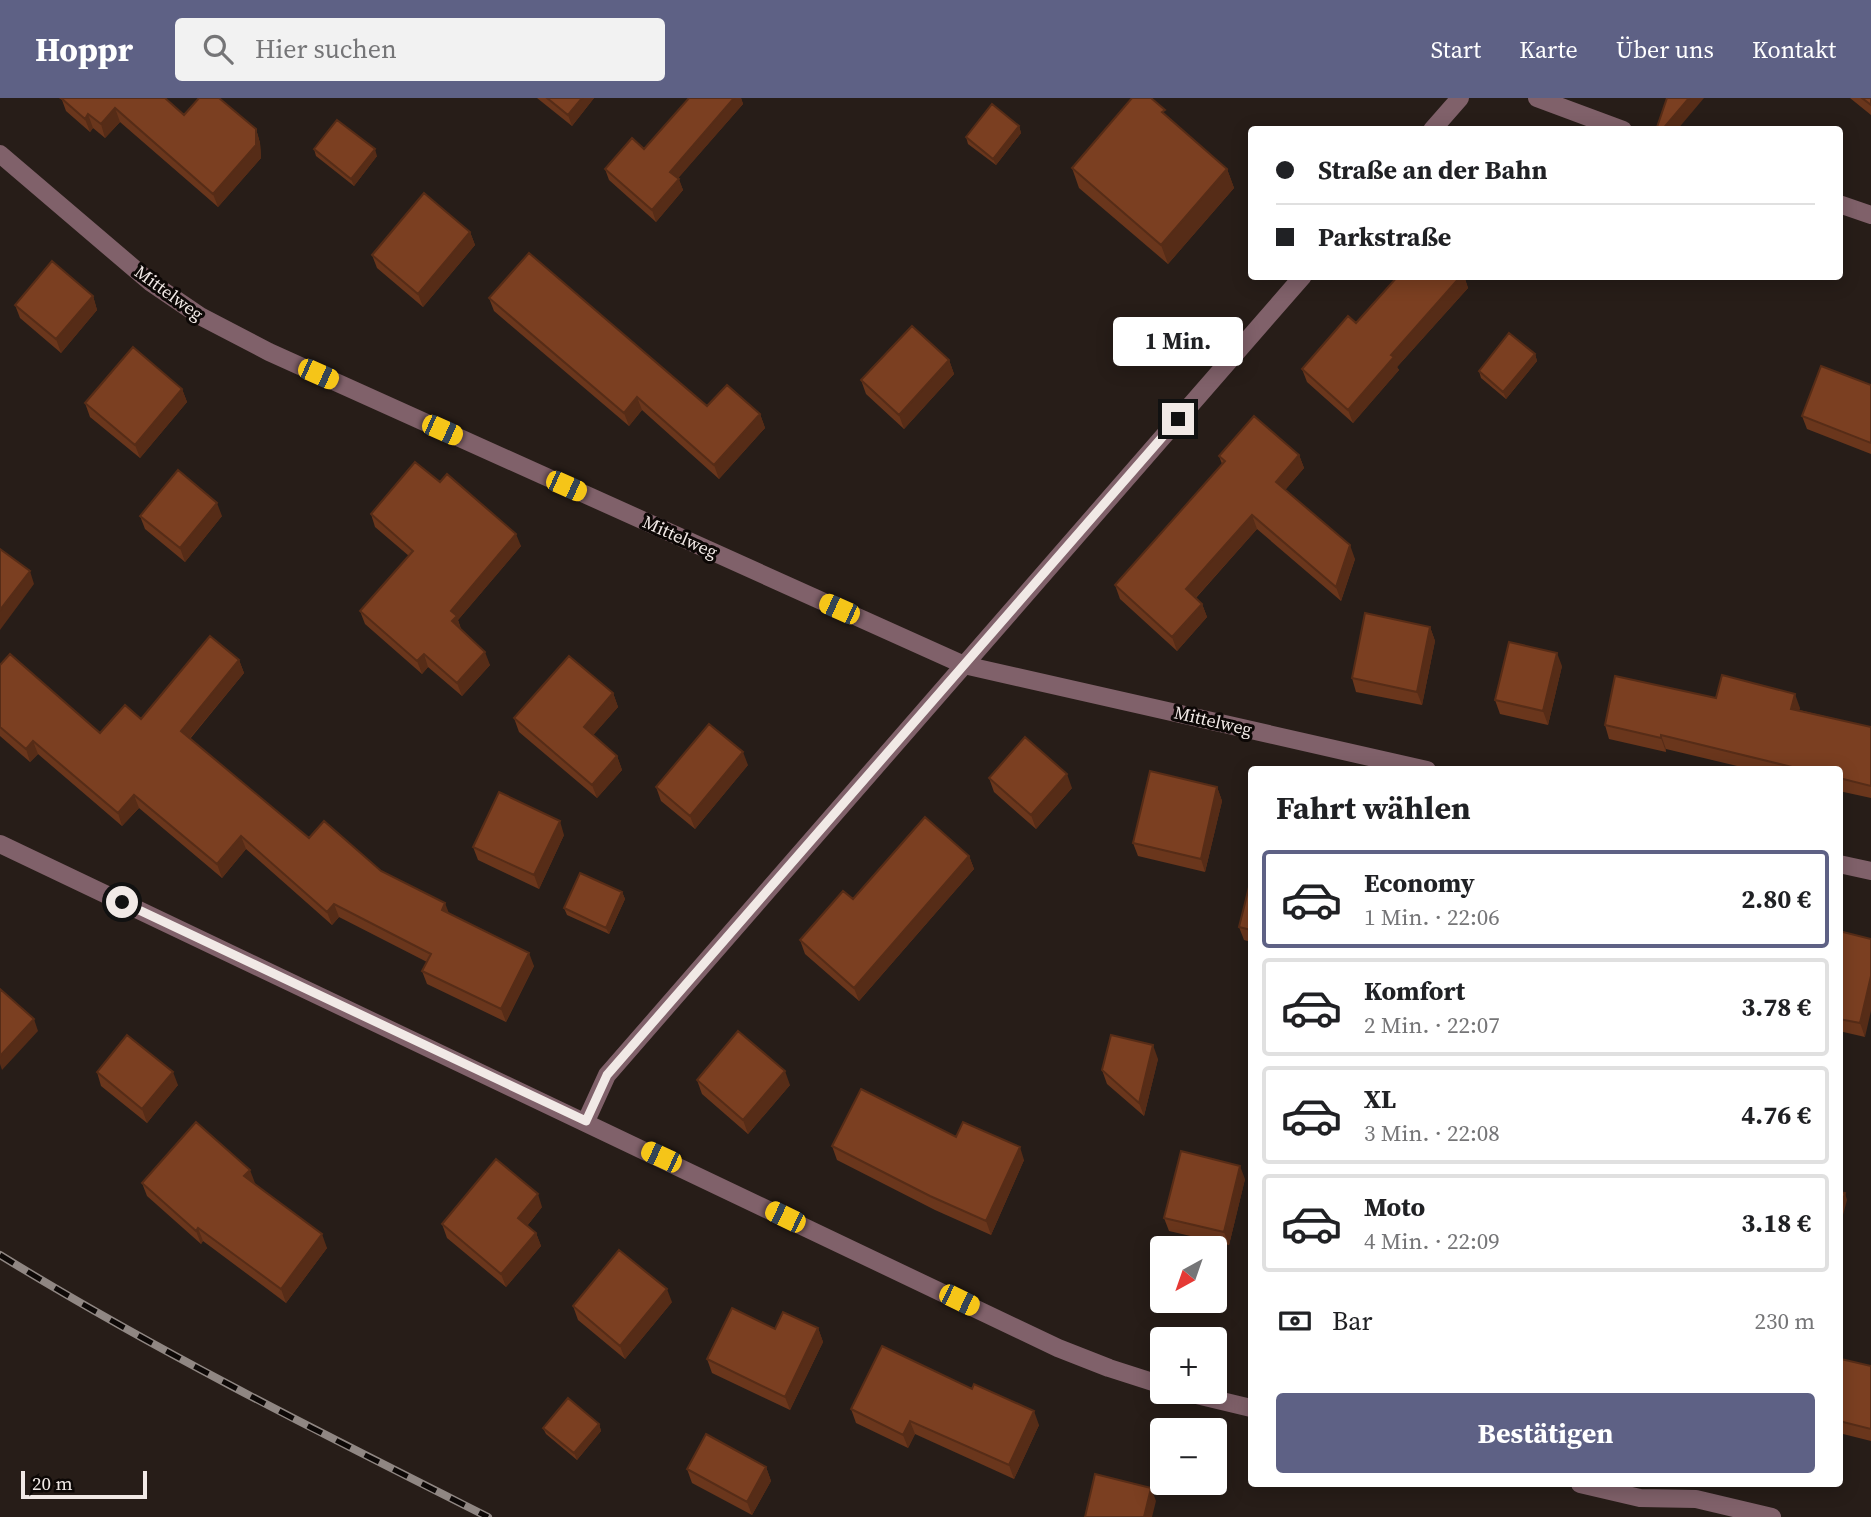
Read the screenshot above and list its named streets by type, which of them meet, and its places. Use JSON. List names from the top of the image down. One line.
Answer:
{"streets":{"street":["Mittelweg"]},"scale_bar":"20 m","north":"bottom left","page":{"header":"Hoppr","search":"Hier suchen","nav":["Start","Karte","Über uns","Kontakt"],"banner":["Straße an der Bahn","Parkstraße"],"bubble":"1 Min.","heading":"Fahrt wählen","list":[{"name":"Economy","note":"1 Min. · 22:06","value":"2.80 €"},{"name":"Komfort","note":"2 Min. · 22:07","value":"3.78 €"},{"name":"XL","note":"3 Min. · 22:08","value":"4.76 €"},{"name":"Moto","note":"4 Min. · 22:09","value":"3.18 €"}],"map_buttons":["+","−"],"pay":["Bar","230 m"],"buttons":"Bestätigen","scale":"20 m"}}
